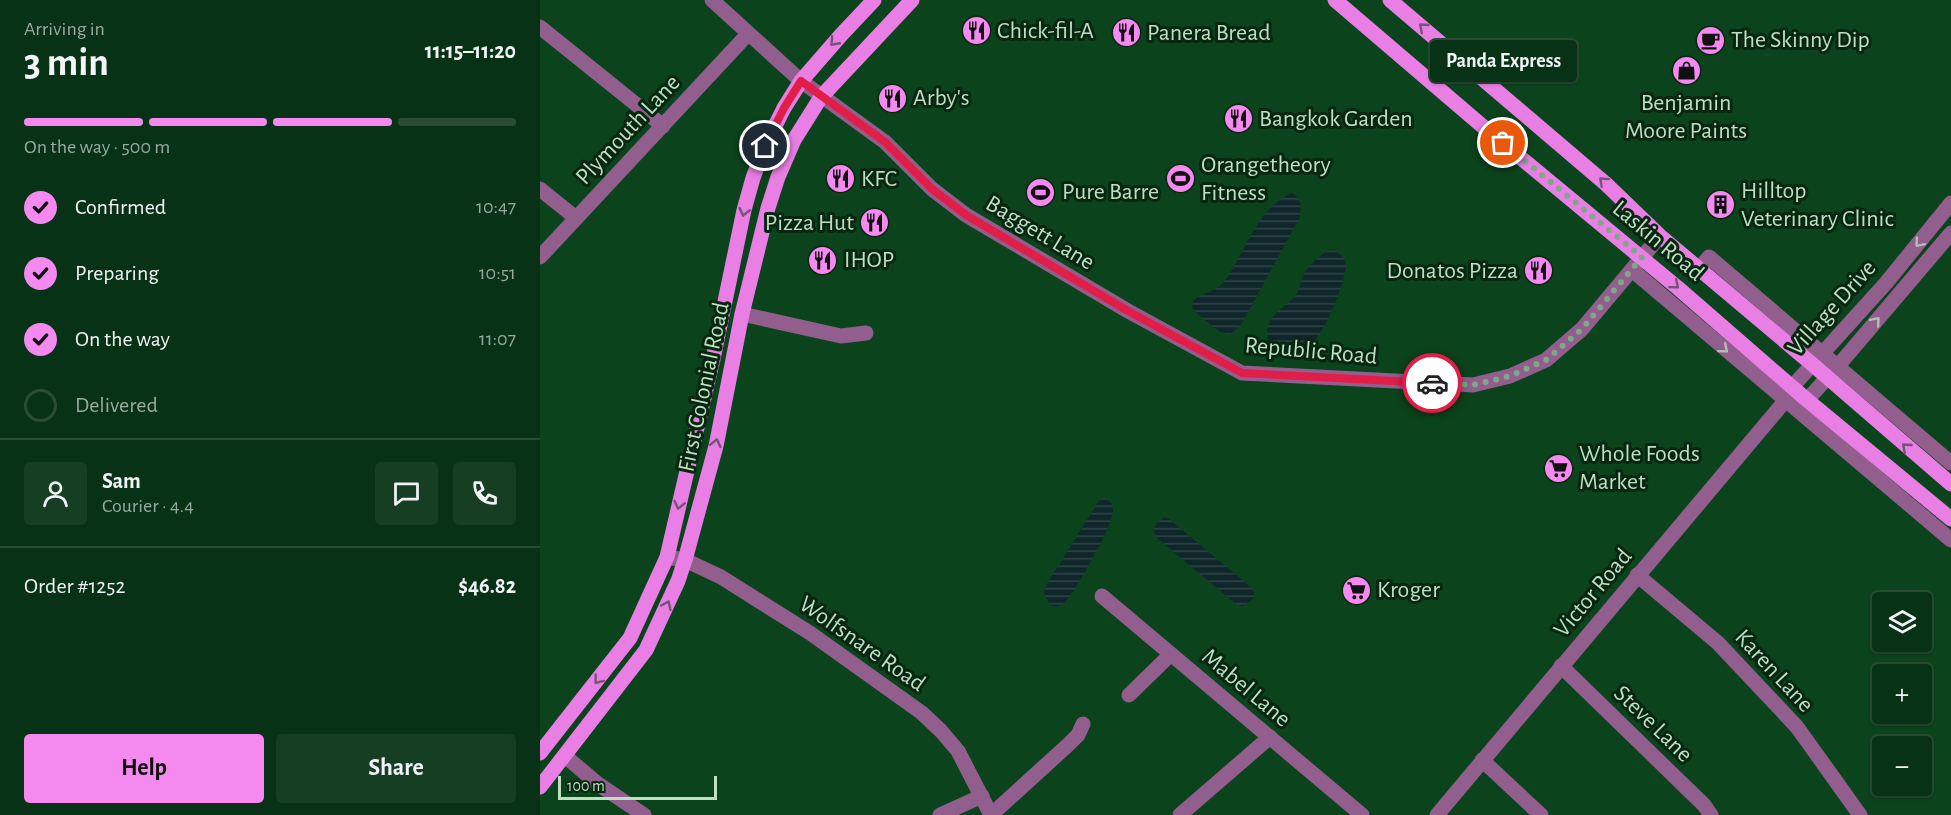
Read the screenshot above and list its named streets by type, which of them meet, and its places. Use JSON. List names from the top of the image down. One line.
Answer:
{"streets":{"main road":["Laskin Road","First Colonial Road"],"street":["Plymouth Lane","Baggett Lane","Village Drive","Republic Road","Victor Road","Wolfsnare Road","Karen Lane","Mabel Lane","Steve Lane"]},"crossings":[["Plymouth Lane","Baggett Lane"],["Baggett Lane","Republic Road"],["Baggett Lane","First Colonial Road"],["Laskin Road","Village Drive"],["Laskin Road","Republic Road"],["Laskin Road","Victor Road"],["Village Drive","Victor Road"],["First Colonial Road","Wolfsnare Road"],["Victor Road","Karen Lane"],["Victor Road","Steve Lane"]],"places":{"restaurant":["Chick-fil-A","Panera Bread","Arby's","Bangkok Garden","KFC","Pizza Hut","IHOP","Donatos Pizza"],"cafe":["The Skinny Dip"],"shop":["Benjamin Moore Paints"],"other":["Panda Express"],"sports":["Orangetheory Fitness","Pure Barre"],"building":["Hilltop Veterinary Clinic"],"supermarket":["Whole Foods Market","Kroger"]},"scale_bar":"100 m","page":{"heading":["3 min","Arriving in","11:15–11:20"],"panel":["Sam","Courier · 4.4","Order #1252","$46.82"],"bubble":"Panda Express","bar":"On the way · 500 m","list":[["Confirmed","10:47"],["Preparing","10:51"],["On the way","11:07"],"Delivered"],"map_buttons":["+","−"],"buttons":["Help","Share"],"scale":"100 m"}}
